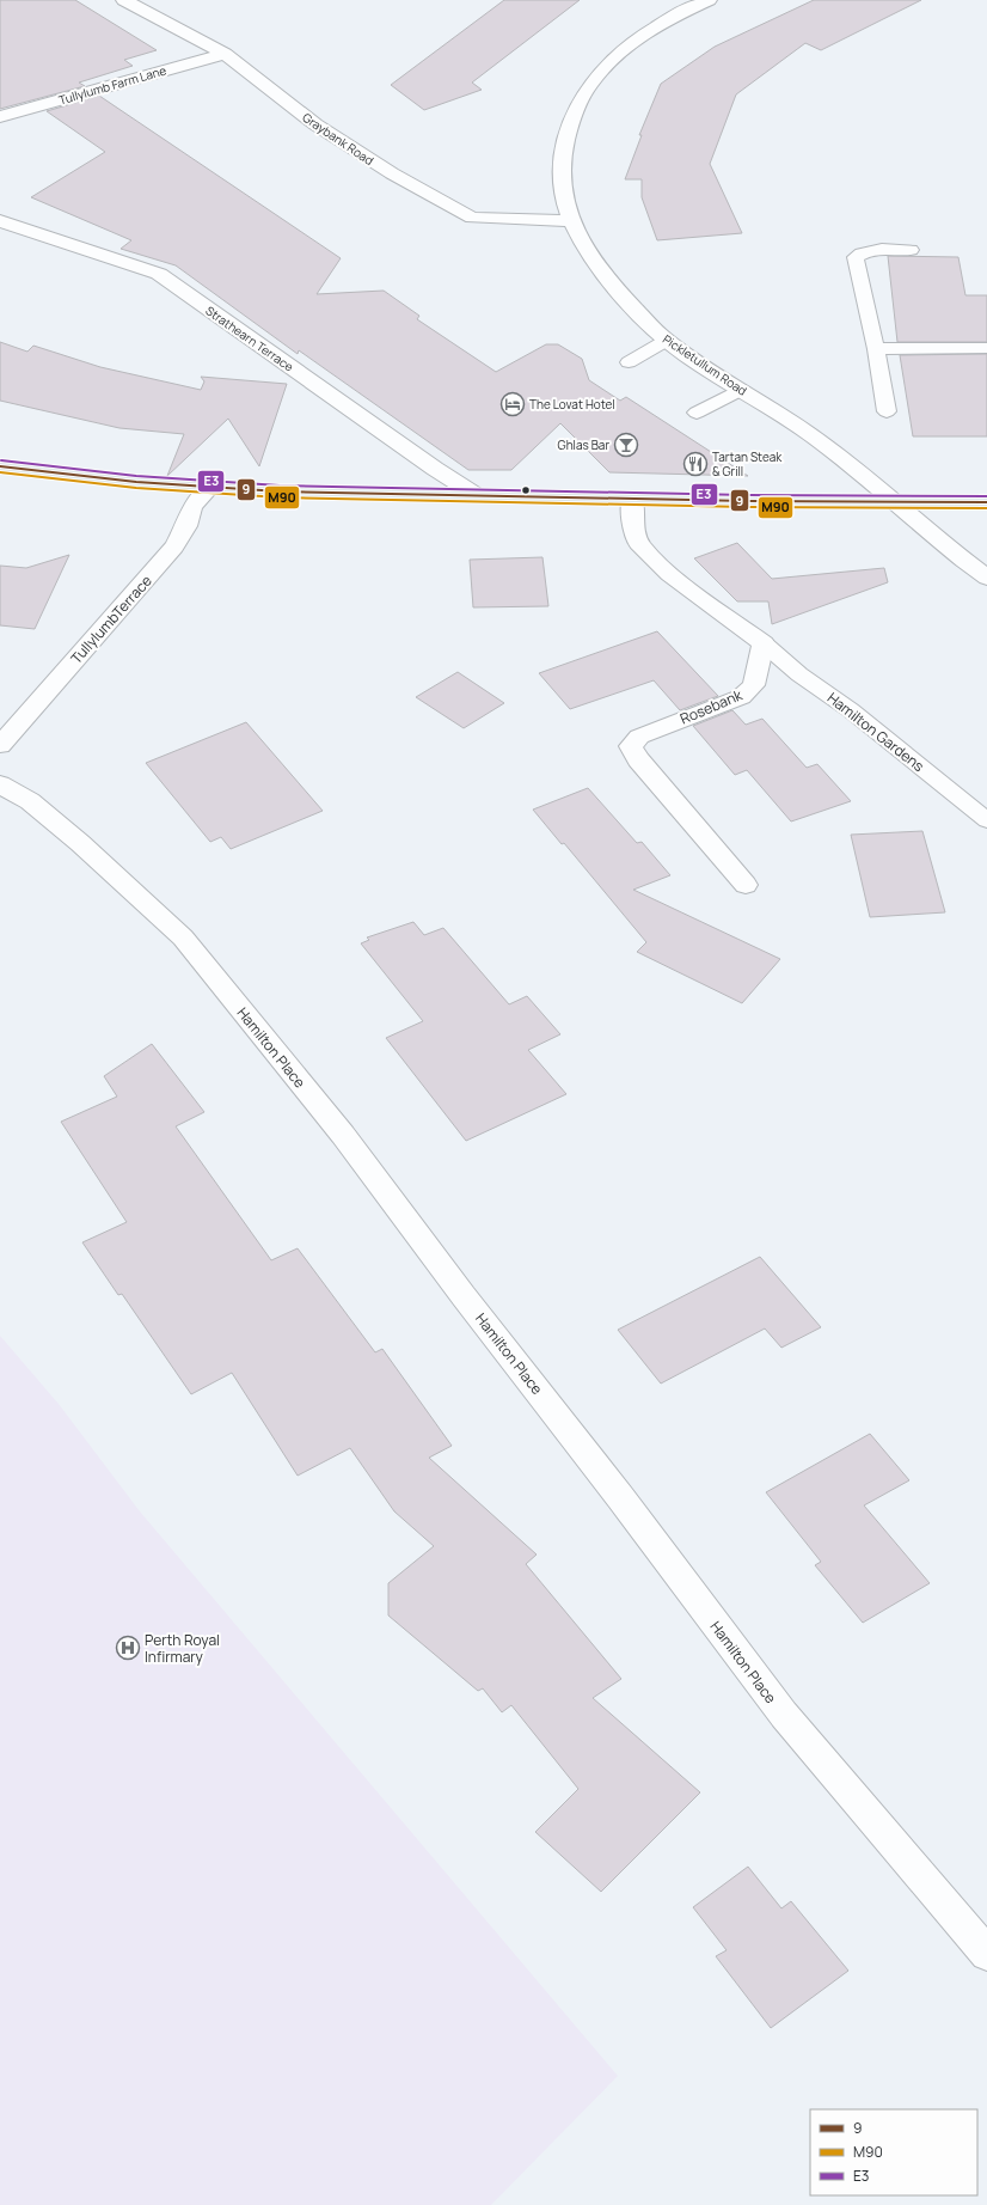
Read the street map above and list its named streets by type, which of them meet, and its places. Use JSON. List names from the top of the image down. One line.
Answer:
{"streets":{"street":["Tullylumb Farm Lane","Graybank Road","Strathearn Terrace","Pickletullum Road","TullylumbTerrace","Rosebank","Hamilton Place"],"lane":["Hamilton Gardens"]},"crossings":[["Tullylumb Farm Lane","Graybank Road"],["Graybank Road","Pickletullum Road"],["Rosebank","Hamilton Gardens"]],"places":{"hotel":["The Lovat Hotel"],"bar":["Ghlas Bar"],"restaurant":["Tartan Steak & Grill"],"hospital":["Perth Royal Infirmary"]},"lines":["transit line E3","transit line 9","transit line M90"],"legend":["9","M90","E3"]}
